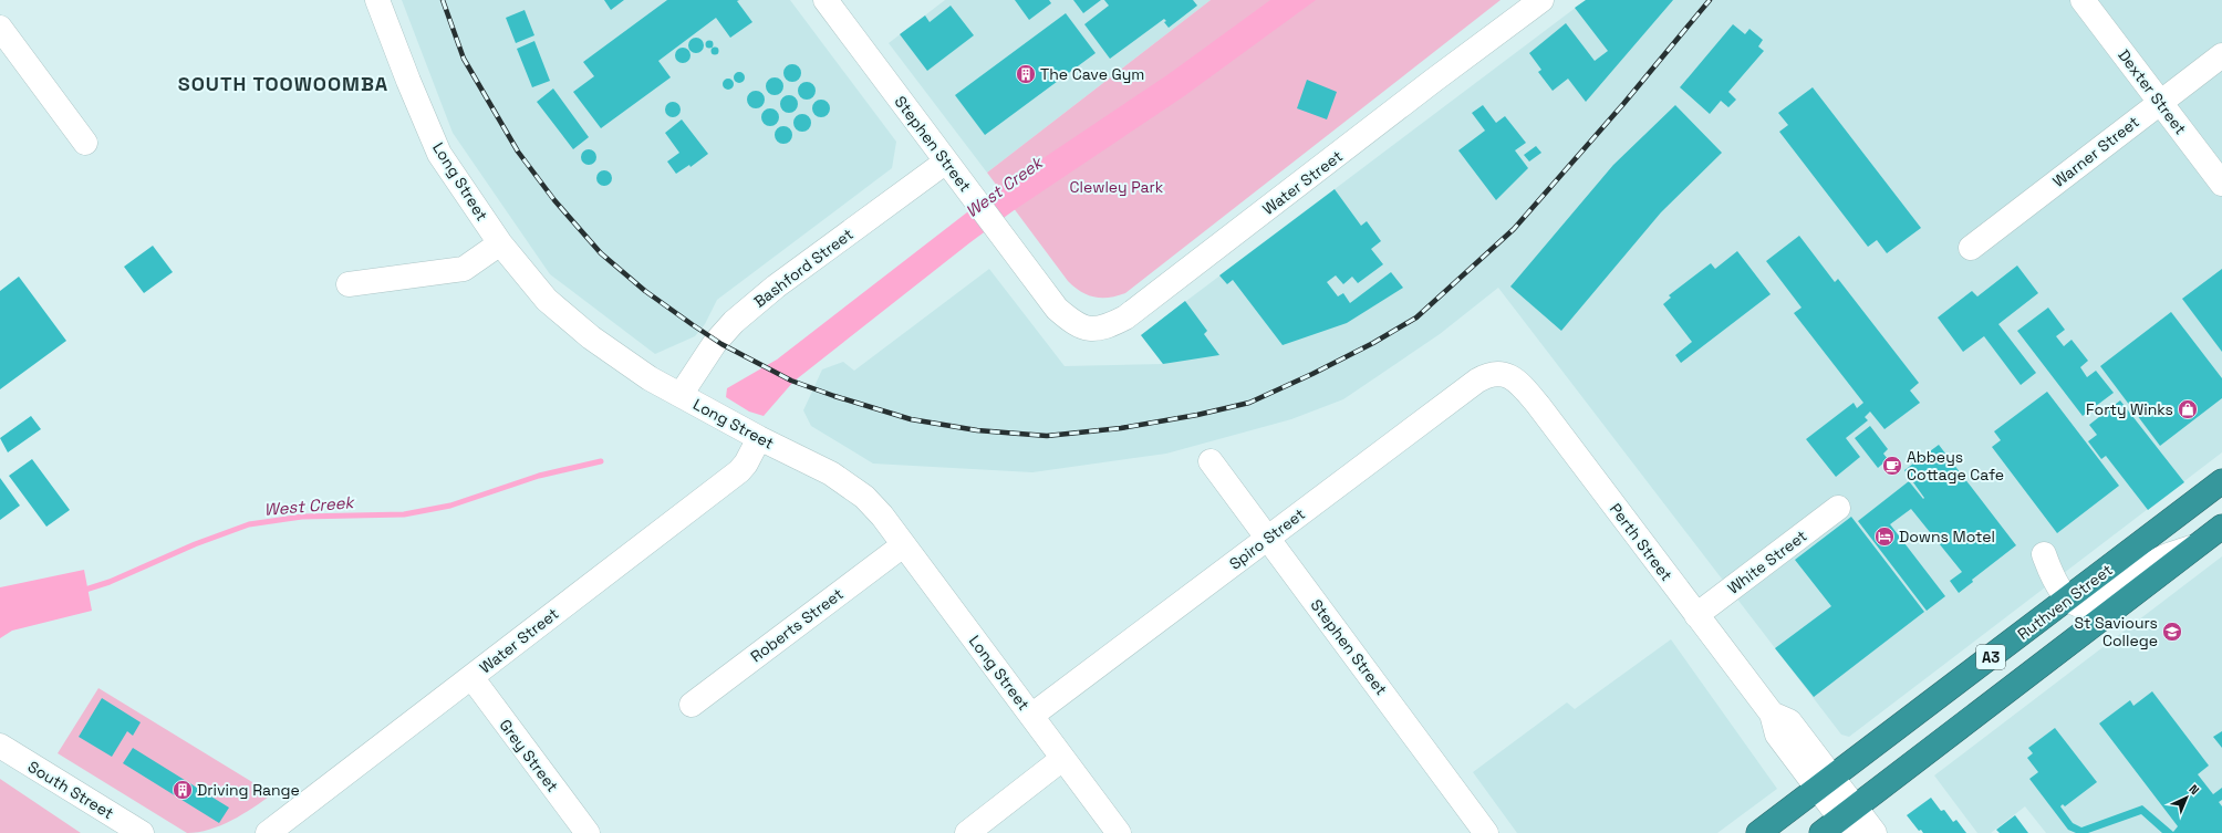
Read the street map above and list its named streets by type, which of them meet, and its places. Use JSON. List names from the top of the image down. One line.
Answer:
{"streets":{"highway":["Ruthven Street","A3"],"street":["Dexter Street","Stephen Street","Warner Street","Long Street","Water Street","Bashford Street","Spiro Street","Perth Street","White Street","Roberts Street","Grey Street","South Street"]},"crossings":[["Dexter Street","Warner Street"],["Stephen Street","Water Street"],["Stephen Street","Bashford Street"],["Stephen Street","Spiro Street"],["Long Street","Water Street"],["Long Street","Bashford Street"],["Long Street","Spiro Street"],["Long Street","Roberts Street"],["Water Street","Grey Street"],["Spiro Street","Perth Street"],["Perth Street","White Street"],["Perth Street","Ruthven Street"],["Perth Street","A3"]],"districts":["SOUTH TOOWOOMBA"],"water":["West Creek"],"parks":["Clewley Park"],"places":{"building":["The Cave Gym","Driving Range"],"shop":["Forty Winks"],"cafe":["Abbeys Cottage Cafe"],"hotel":["Downs Motel"],"school or university":["St Saviours College"]},"north":"top right"}
